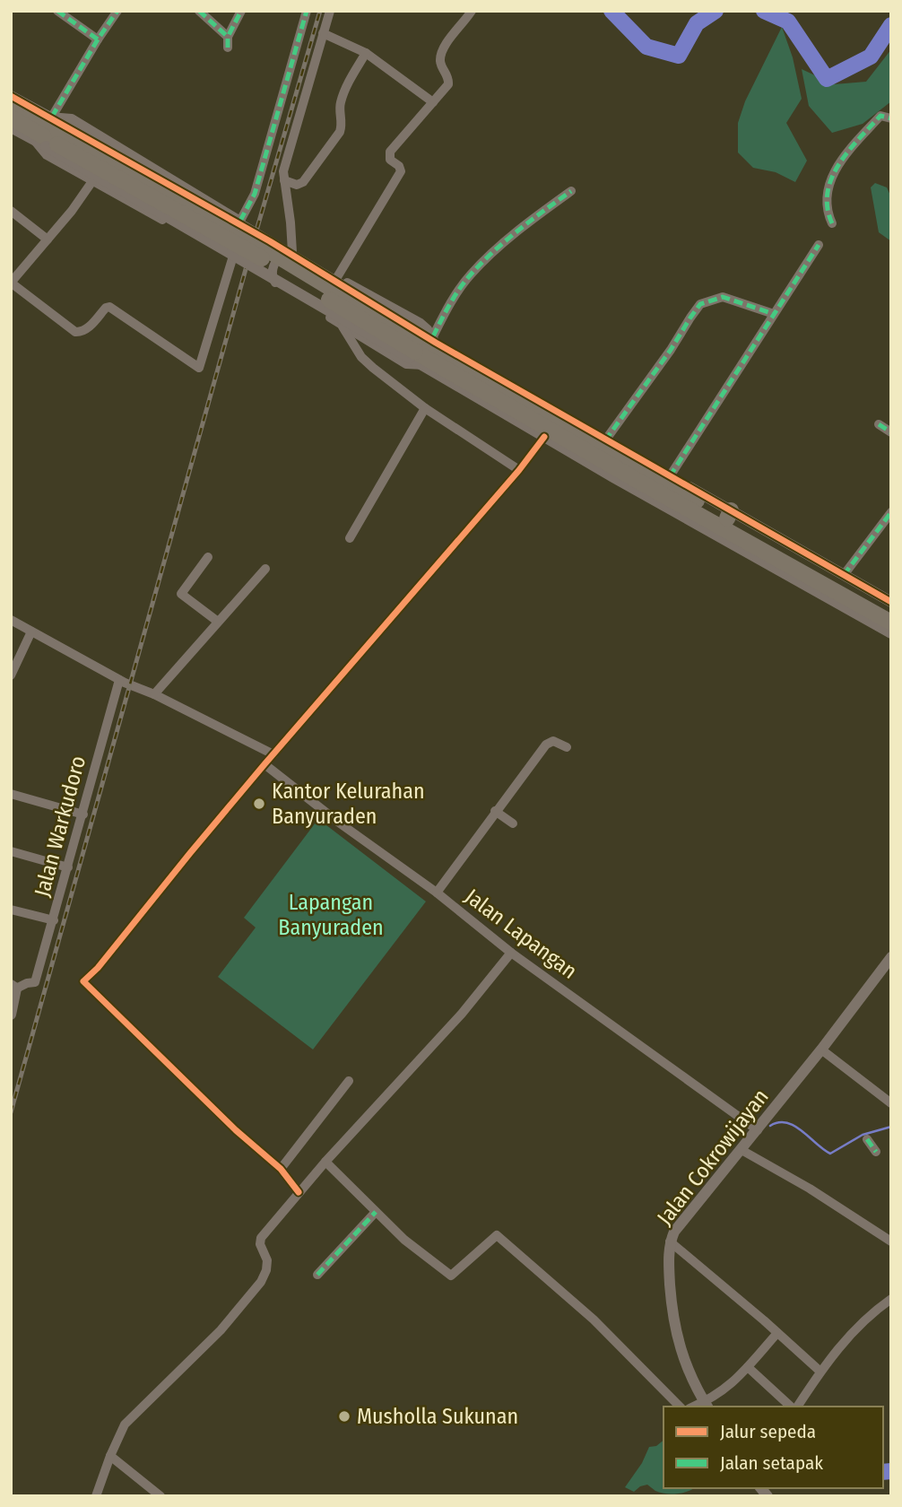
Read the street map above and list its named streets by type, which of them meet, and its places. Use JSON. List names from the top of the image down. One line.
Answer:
{"streets":{"street":["Jalan Warkudoro","Jalan Lapangan","Jalan Cokrowijayan"]},"crossings":[["Jalan Lapangan","Jalan Cokrowijayan"]],"parks":["Lapangan Banyuraden"],"places":["Kantor Kelurahan Banyuraden","Musholla Sukunan"],"legend":["Jalur sepeda","Jalan setapak"]}
